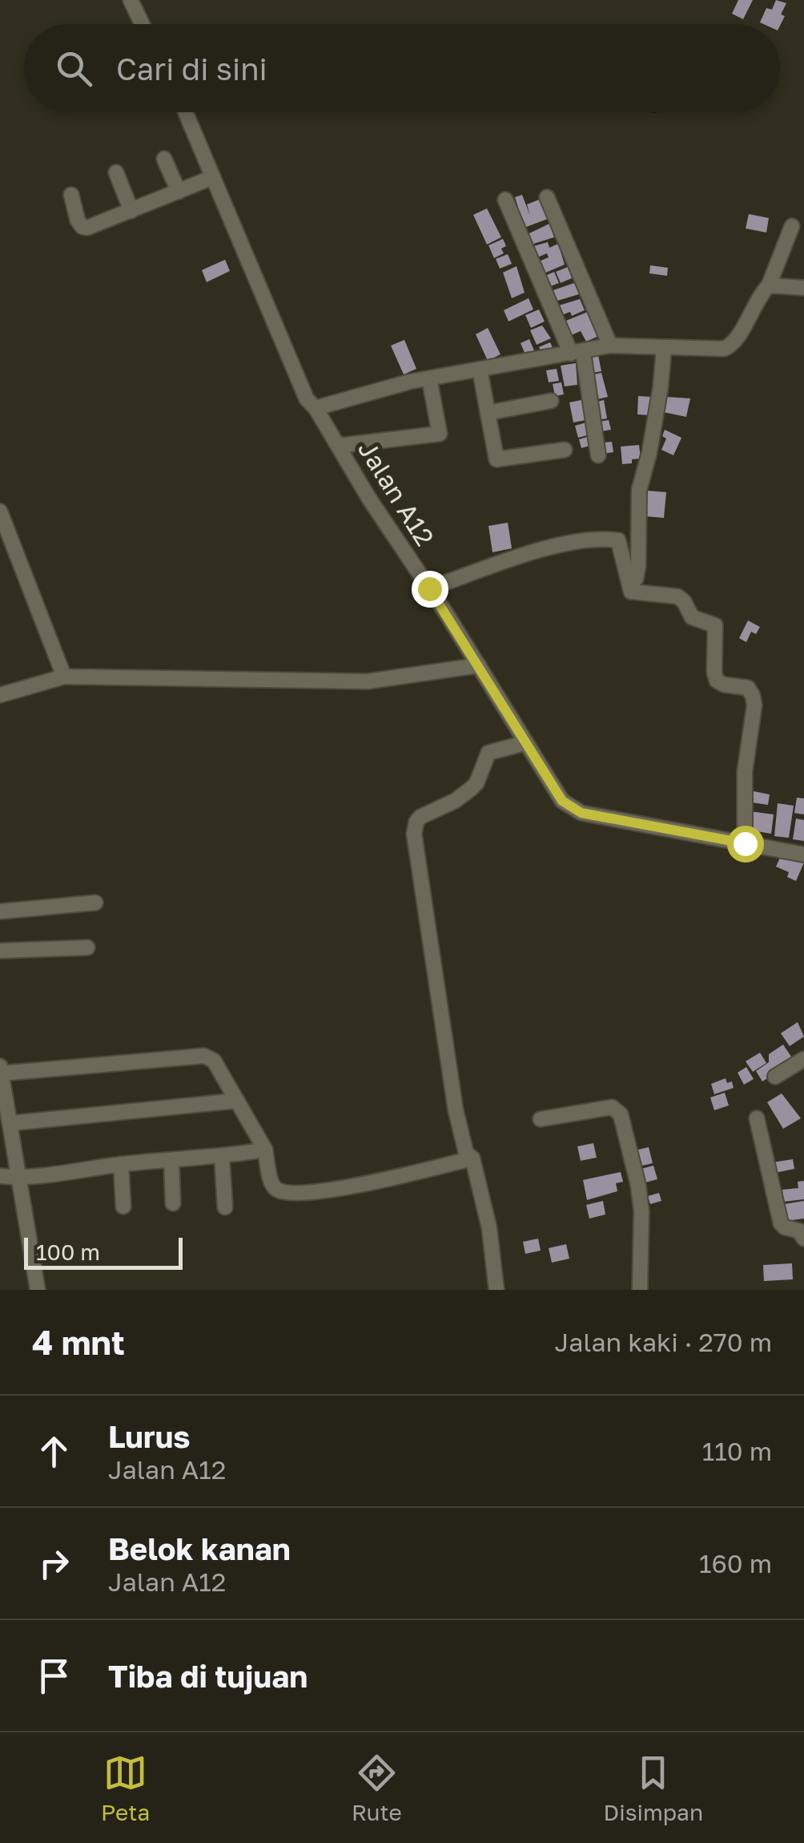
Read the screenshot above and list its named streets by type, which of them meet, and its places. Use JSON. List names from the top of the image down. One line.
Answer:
{"streets":{"street":["Jalan A12"]},"scale_bar":"100 m","page":{"search":"Cari di sini","scale":"100 m","heading":["4 mnt","Jalan kaki · 270 m"],"list":[["Lurus","Jalan A12","110 m"],["Belok kanan","Jalan A12","160 m"],"Tiba di tujuan"],"nav":["Peta","Rute","Disimpan"]}}
